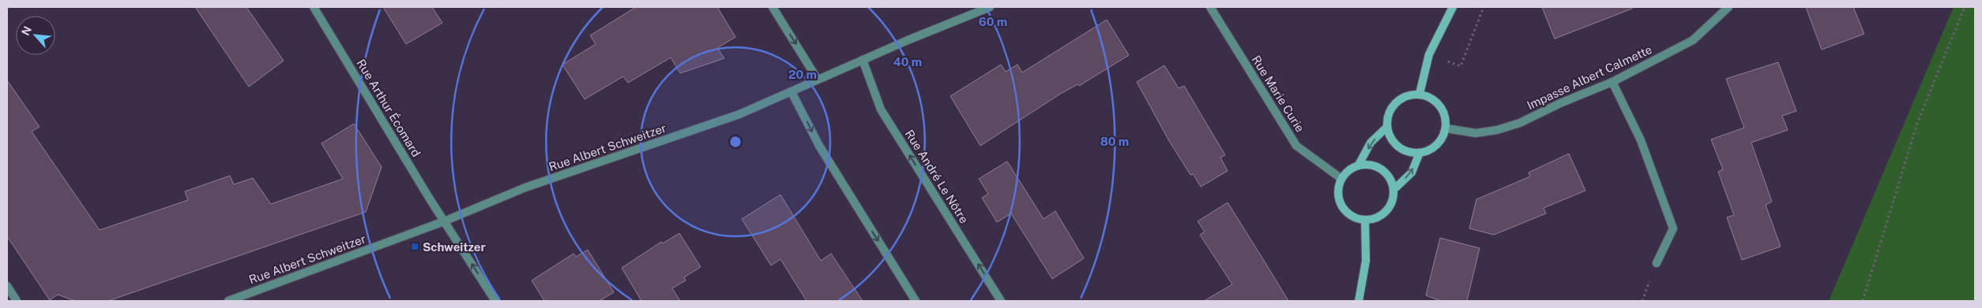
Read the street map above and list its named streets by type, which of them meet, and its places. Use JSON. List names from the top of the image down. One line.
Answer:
{"streets":{"street":["Impasse Albert Calmette","Rue Marie Curie","Rue Arthur Écomard","Rue Albert Schweitzer","Rue André Le Nôtre"]},"crossings":[["Rue Arthur Écomard","Rue Albert Schweitzer"],["Rue Albert Schweitzer","Rue André Le Nôtre"]],"one_way":["Rue André Le Nôtre"],"places":{"transit":["Schweitzer"]},"north":"top left","rings":["60 m","40 m","20 m","80 m"]}
